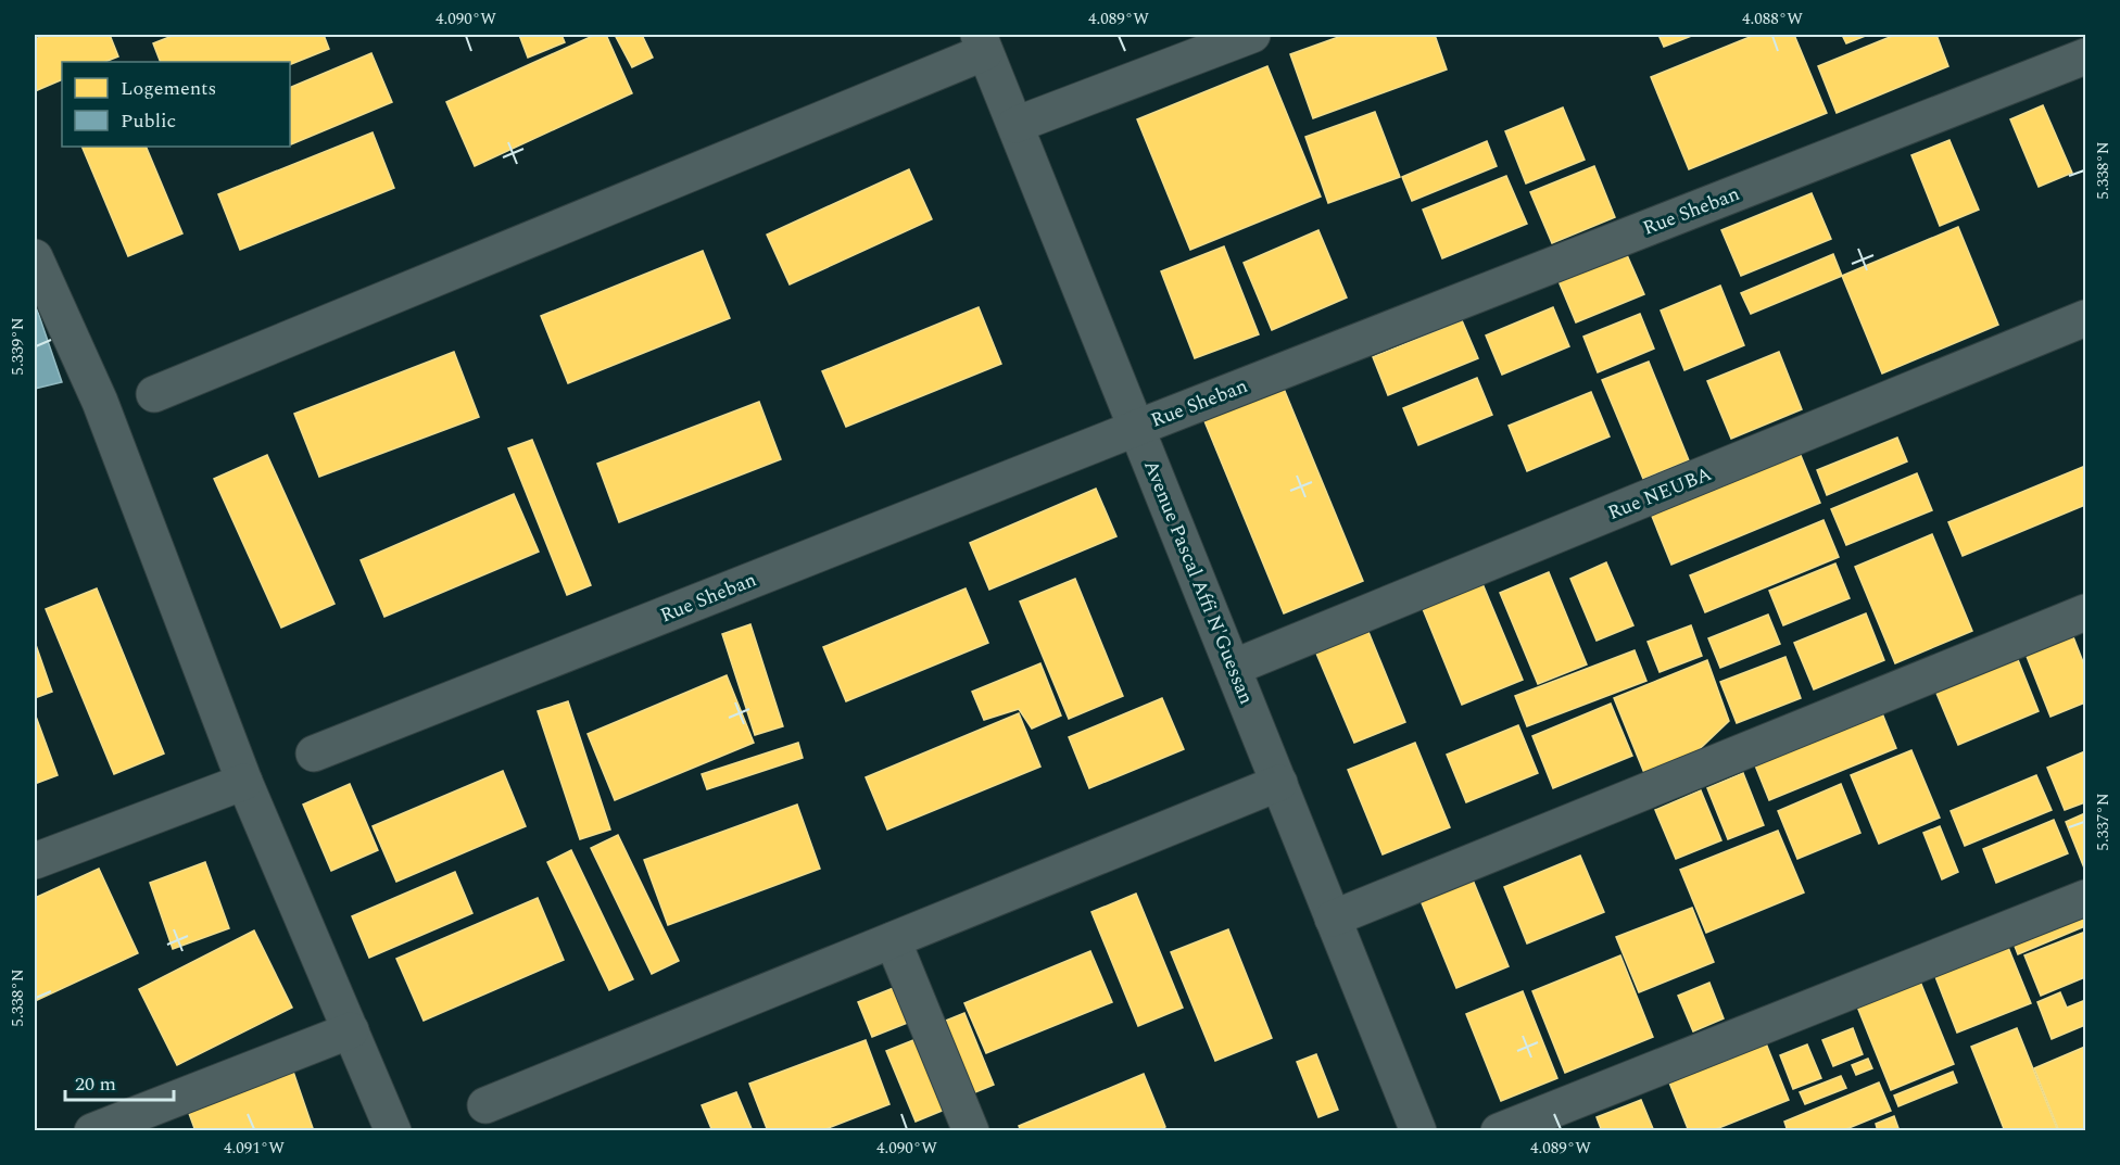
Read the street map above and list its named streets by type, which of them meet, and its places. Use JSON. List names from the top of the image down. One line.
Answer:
{"streets":{"street":["Rue Sheban","Rue NEUBA","Avenue Pascal Affi N'Guessan"]},"crossings":[["Rue Sheban","Avenue Pascal Affi N'Guessan"],["Rue NEUBA","Avenue Pascal Affi N'Guessan"]],"legend":["Logements","Public"],"scale_bar":"20 m","coordinates":["4.090°W","4.089°W","4.088°W","5.338°N","5.339°N","5.337°N","4.091°W"]}
